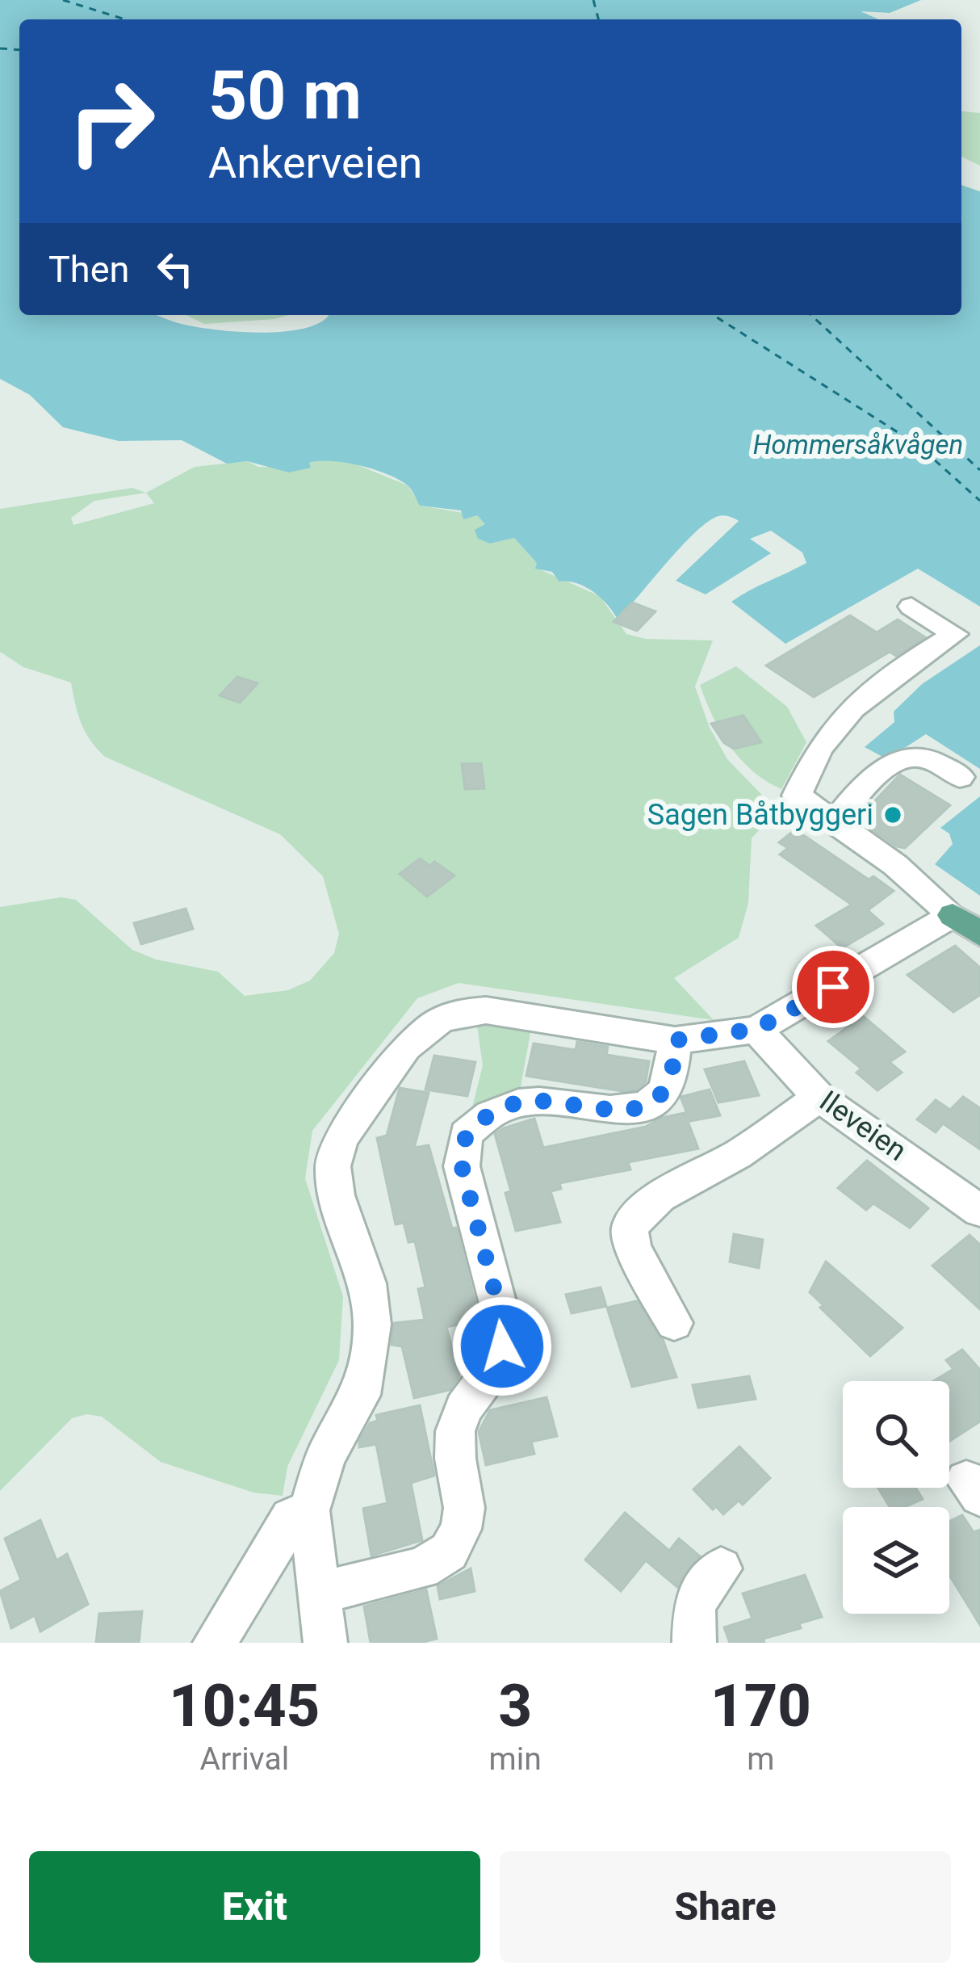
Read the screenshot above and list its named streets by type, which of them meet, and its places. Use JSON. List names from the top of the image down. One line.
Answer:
{"streets":{"street":["Ileveien"]},"water":["Hommersåkvågen"],"places":["Sagen Båtbyggeri"],"page":{"turn":["50 m","Ankerveien"],"then":"Then","eta":["10:45","Arrival","3","min","170","m"],"buttons":["Exit","Share"]}}
